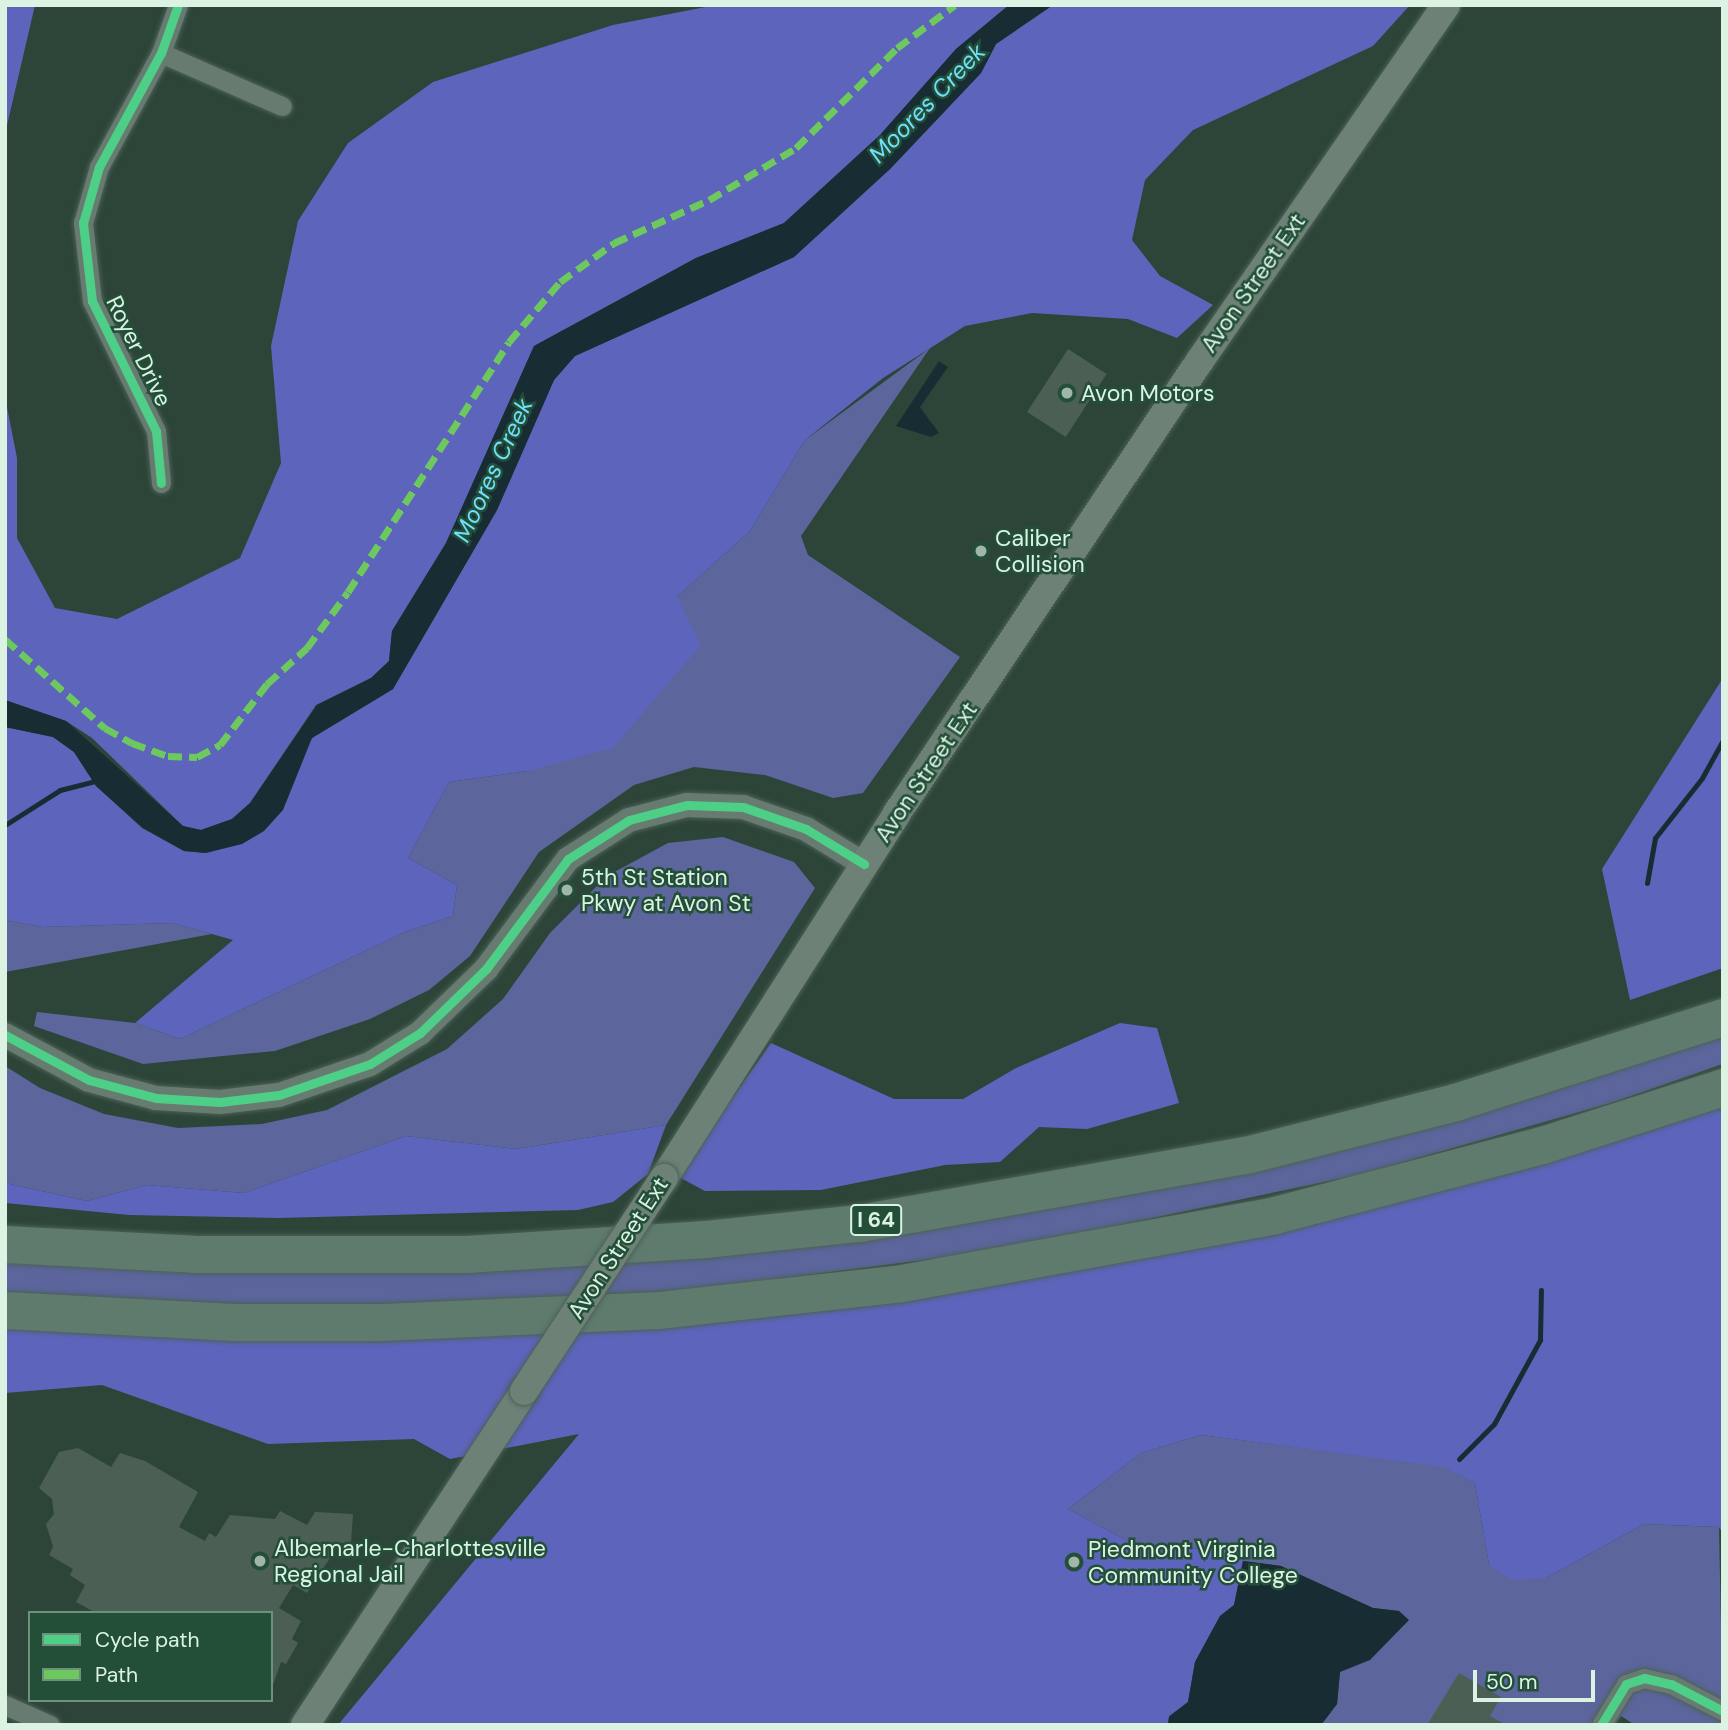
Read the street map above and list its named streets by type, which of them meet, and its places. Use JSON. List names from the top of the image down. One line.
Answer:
{"streets":{"highway":["I 64"],"main road":["Avon Street Ext"],"street":["Royer Drive"]},"water":["Moores Creek"],"places":["Avon Motors","Caliber Collision","5th St Station Pkwy at Avon St","Albemarle-Charlottesville Regional Jail","Piedmont Virginia Community College"],"legend":["Cycle path","Path"],"scale_bar":"50 m"}
